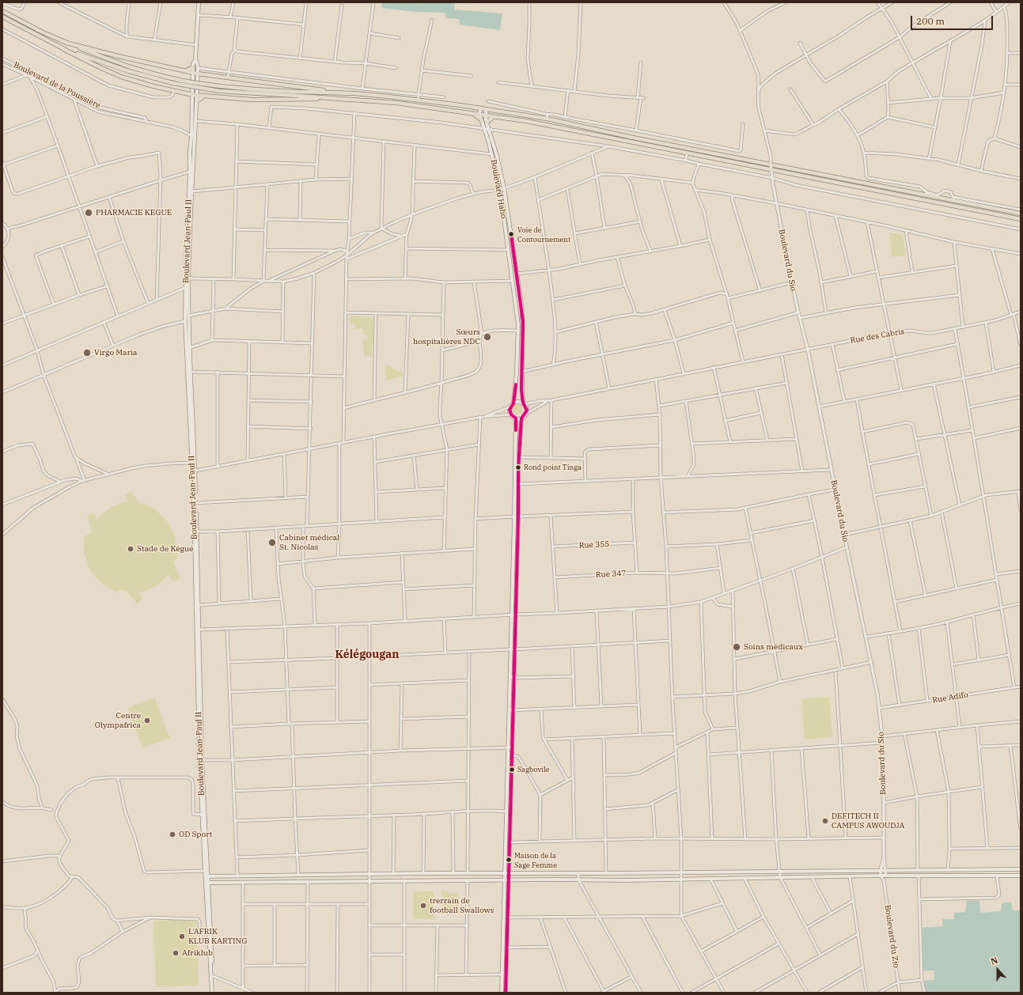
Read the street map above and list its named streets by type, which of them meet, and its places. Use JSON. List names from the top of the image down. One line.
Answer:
{"streets":{"main road":["Boulevard Haho","Boulevard Jean-Paul II"],"street":["Boulevard de la Poussière","Boulevard du Sio","Rue des Cabris","Rue 355","Rue 347","Rue Adifo","Boulevard du Zio"]},"crossings":[["Boulevard de la Poussière","Boulevard Jean-Paul II"],["Boulevard du Sio","Rue des Cabris"],["Boulevard du Sio","Rue Adifo"],["Boulevard du Sio","Boulevard du Zio"]],"districts":["Kélégougan"],"places":["PHARMACIE KEGUE","Voie de Contournement","Sœurs hospitalières NDC","Virgo Maria","Rond point Tinga","Cabinet médical St. Nicolas","Stade de Kégué","Soins médicaux","Centre Olympafrica","Sagbovile","DEFITECH II CAMPUS AWOUDJA","OD Sport","Maison de la Sage Femme","trerrain de football Swallows","L'AFRIK KLUB KARTING","Afriklub"],"scale_bar":"200 m","north":"top"}
